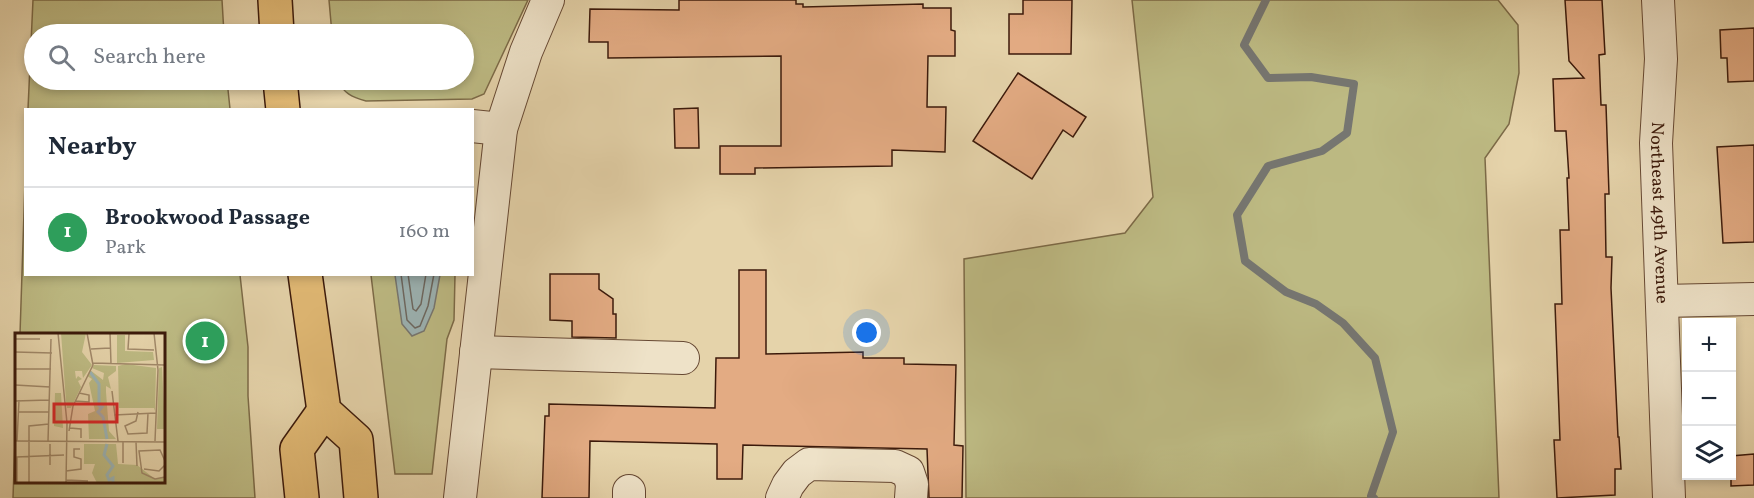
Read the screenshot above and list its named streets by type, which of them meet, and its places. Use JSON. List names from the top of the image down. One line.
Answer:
{"streets":{"street":["Northeast 49th Avenue"]},"page":{"search":"Search here","heading":"Nearby","list":[{"mark":"1","name":"Brookwood Passage","note":"Park","value":"160 m"}],"map_buttons":["+","−"],"pins":"1"}}
